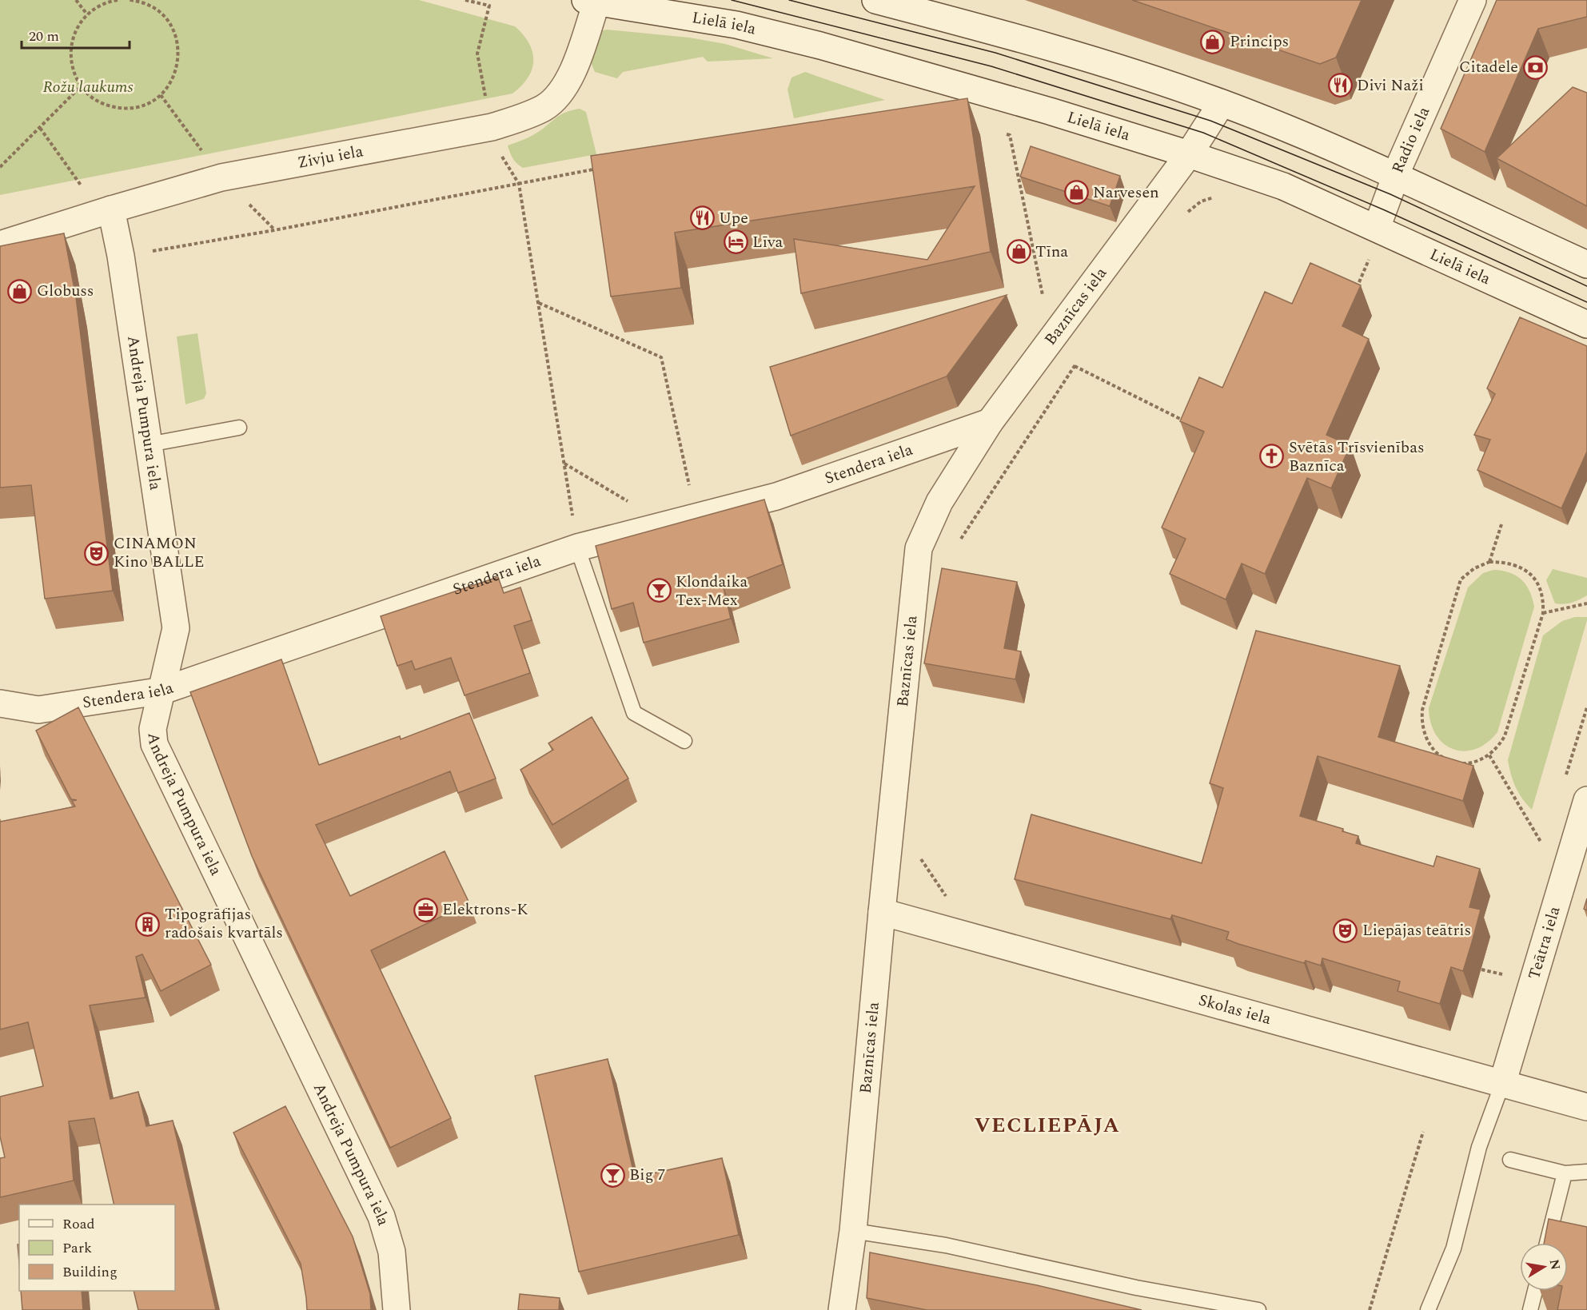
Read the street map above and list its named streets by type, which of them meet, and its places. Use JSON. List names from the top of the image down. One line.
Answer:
{"streets":{"street":["Lielā iela","Radio iela","Zivju iela","Baznīcas iela","Andreja Pumpura iela","Stendera iela","Teātra iela","Skolas iela"]},"crossings":[["Lielā iela","Radio iela"],["Lielā iela","Zivju iela"],["Lielā iela","Baznīcas iela"],["Zivju iela","Andreja Pumpura iela"],["Baznīcas iela","Stendera iela"],["Baznīcas iela","Skolas iela"],["Andreja Pumpura iela","Stendera iela"],["Teātra iela","Skolas iela"]],"districts":["VECLIEPĀJA"],"parks":["Rožu laukums"],"places":{"shop":["Princips","Narvesen","Tīna","Globuss"],"bank":["Citadele"],"restaurant":["Divi Naži","Upe"],"hotel":["Līva"],"church":["Svētās Trīsvienības Baznīca"],"theatre":["CINAMON Kino BALLE","Liepājas teātris"],"bar":["Klondaika Tex-Mex","Big 7"],"office":["Elektrons-K"],"building":["Tipogrāfijas radošais kvartāls"]},"legend":["Road","Park","Building"],"scale_bar":"20 m","north":"right"}
